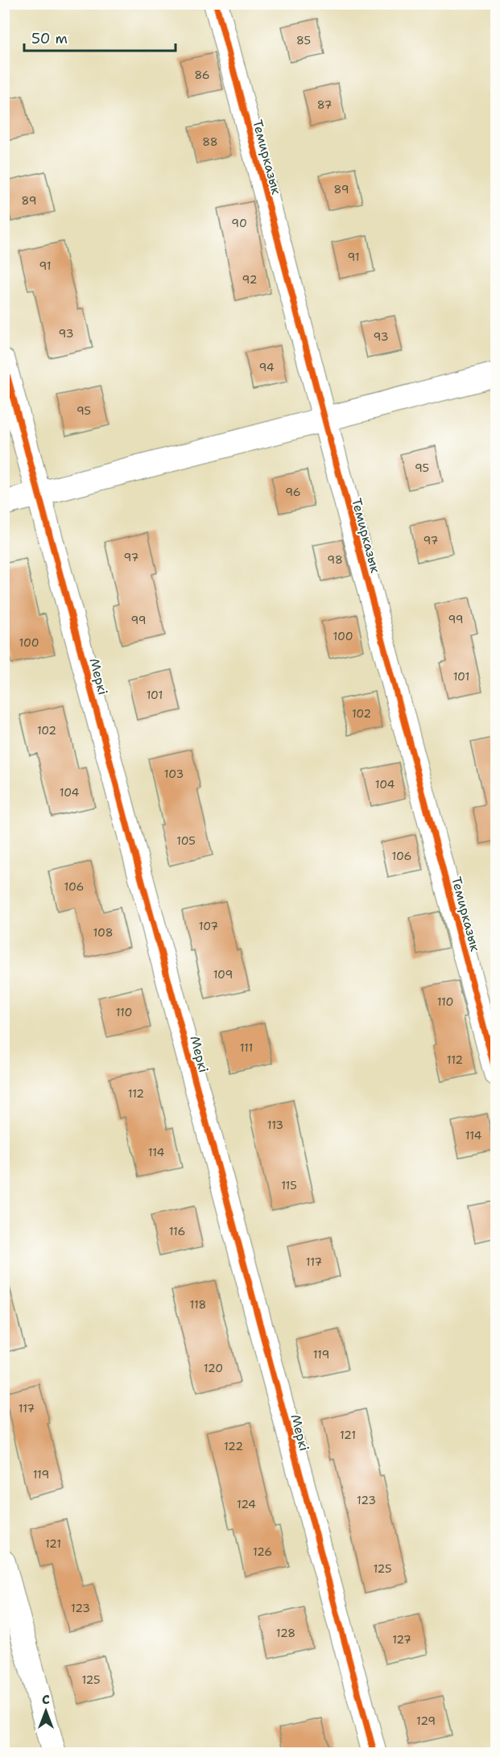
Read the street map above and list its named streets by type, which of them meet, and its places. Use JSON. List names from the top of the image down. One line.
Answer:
{"streets":{"street":["Темирказык","Меркі"]},"house_numbers":["85","86","87","88","89","89","90","91","91","92","93","93","94","95","95","96","97","97","98","99","99","100","100","101","101","102","102","103","104","104","105","106","106","107","108","109","110","110","111","112","112","113","114","114","115","116","117","118","119","120","117","121","122","119","123","124","121","126","125","123","128","127","125","129"],"scale_bar":"50 m","north":"top"}
